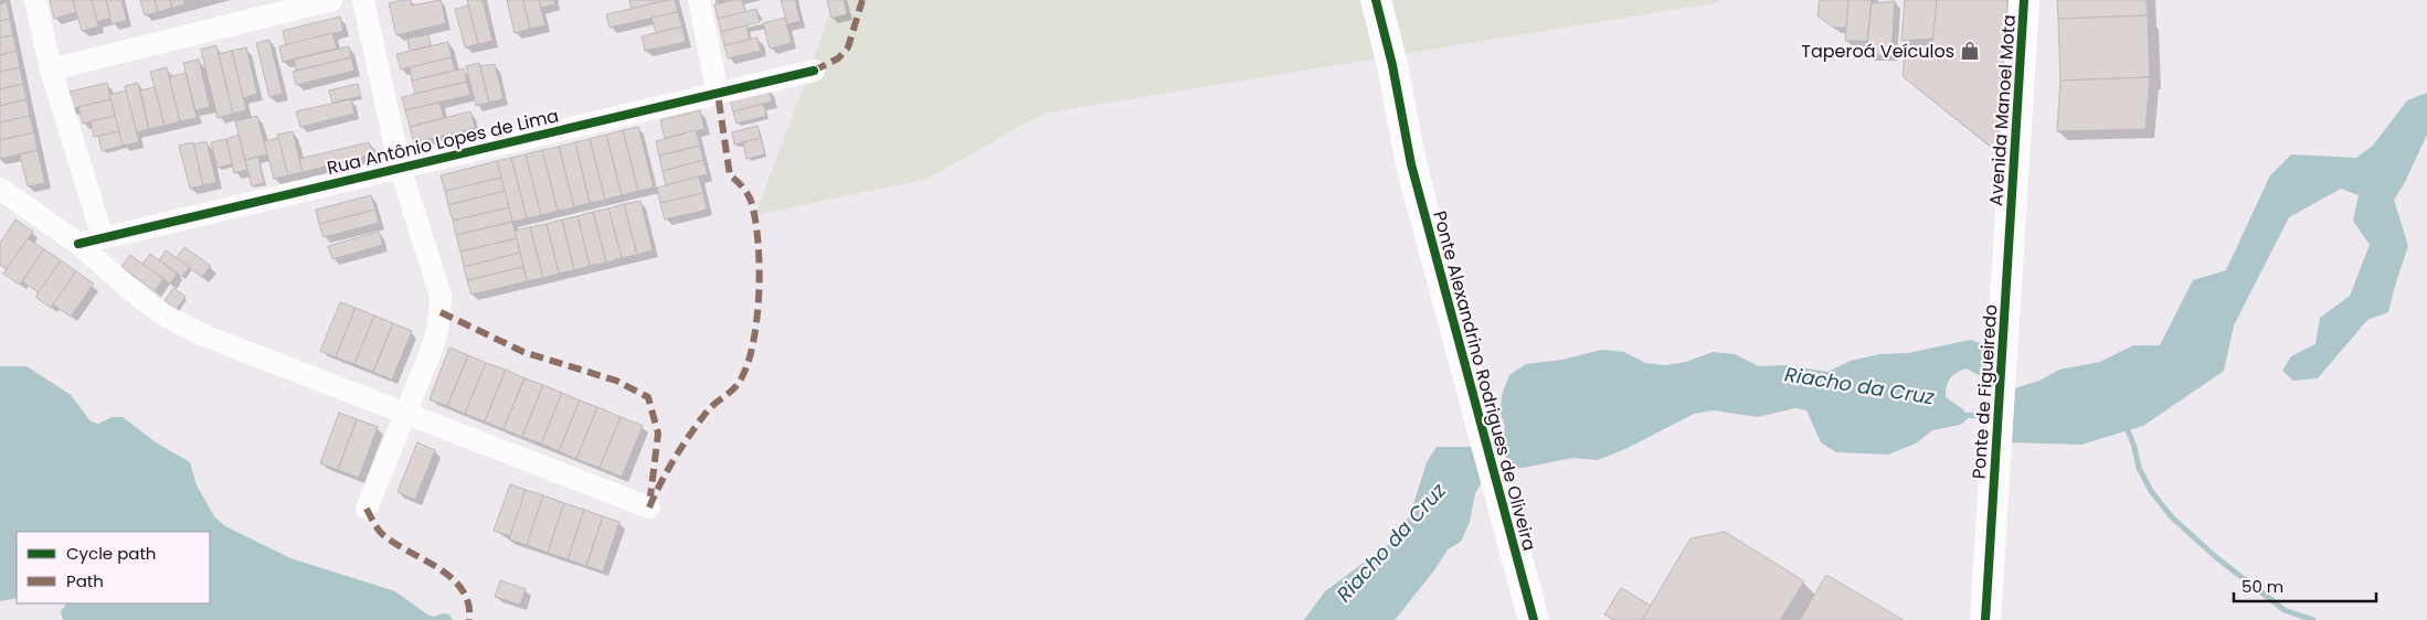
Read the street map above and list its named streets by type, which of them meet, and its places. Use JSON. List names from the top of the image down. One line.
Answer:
{"streets":{"main road":["Avenida Manoel Mota","Ponte Alexandrino Rodrigues de Oliveira","Ponte de Figueiredo"],"street":["Rua Antônio Lopes de Lima"]},"crossings":[["Avenida Manoel Mota","Ponte de Figueiredo"]],"water":["Riacho da Cruz"],"places":{"shop":["Taperoá Veículos"]},"legend":["Cycle path","Path"],"scale_bar":"50 m"}
